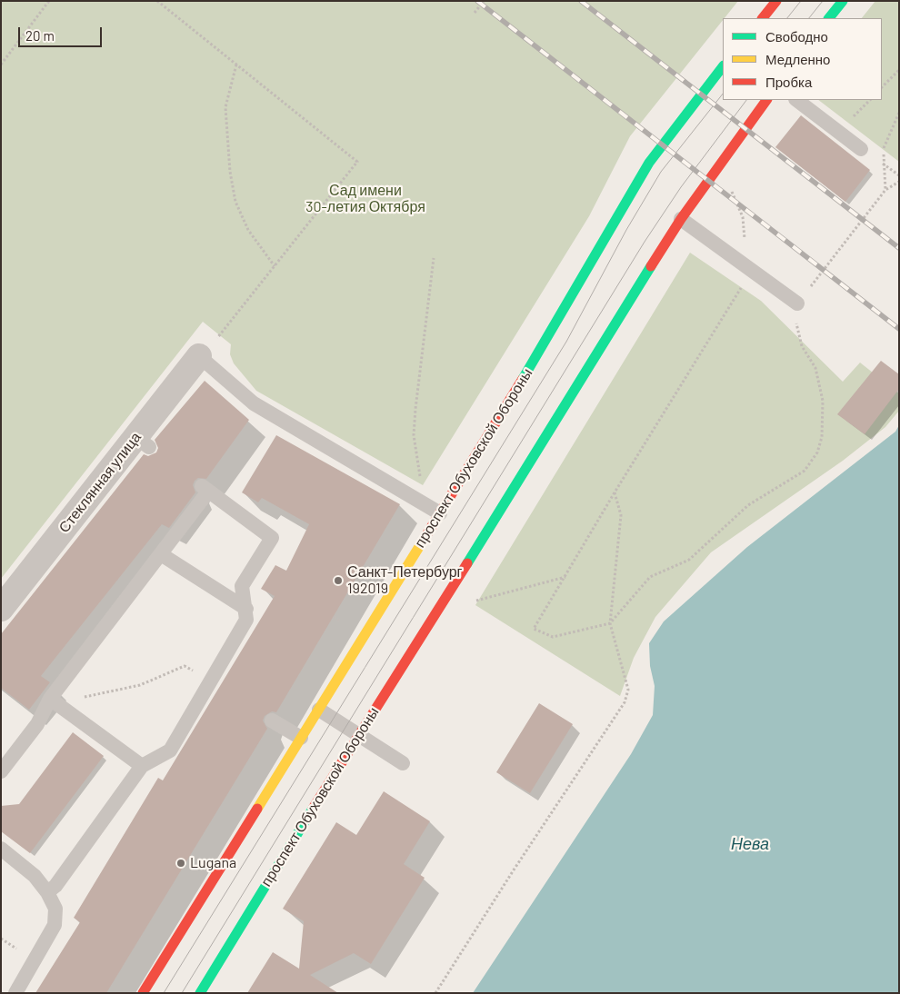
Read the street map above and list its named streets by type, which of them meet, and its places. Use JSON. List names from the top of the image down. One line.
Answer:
{"streets":{"main road":["проспект Обуховской Обороны"],"street":["Стеклянная улица"]},"water":["Нева"],"parks":["Сад имени 30-летия Октября"],"places":["Санкт-Петербург 192019","Lugana"],"legend":["Свободно","Медленно","Пробка"],"scale_bar":"20 m"}
